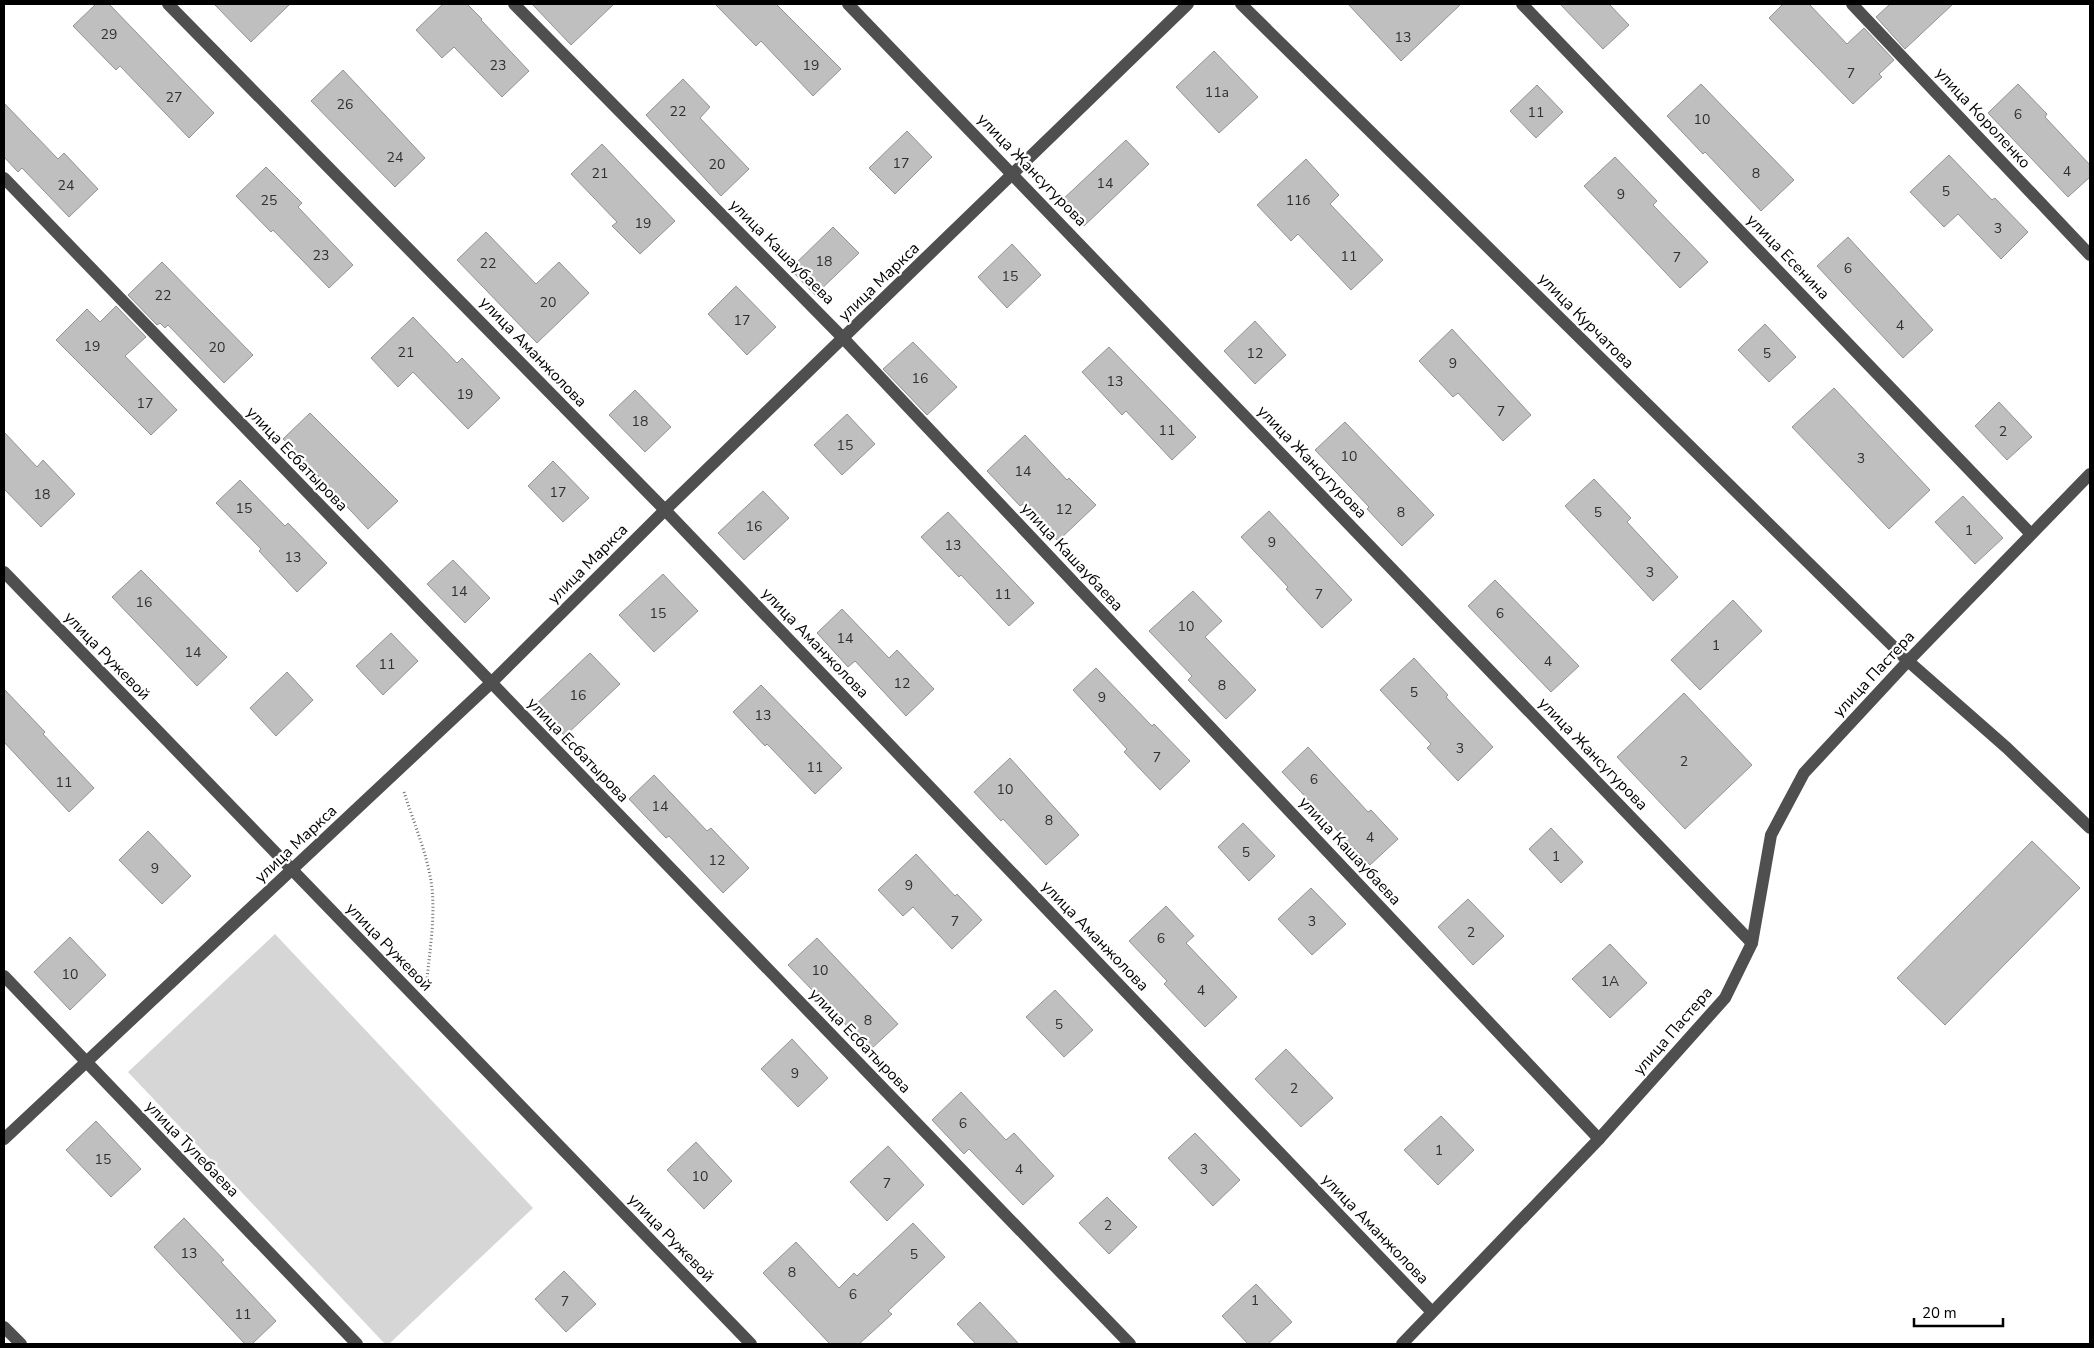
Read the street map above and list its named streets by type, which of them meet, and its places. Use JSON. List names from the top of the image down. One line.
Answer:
{"streets":{"street":["улица Короленко","улица Жансугурова","улица Кашаубаева","улица Есенина","улица Маркса","улица Курчатова","улица Аманжолова","улица Есбатырова","улица Ружевой","улица Пастера","улица Тулебаева"]},"crossings":[["улица Жансугурова","улица Маркса"],["улица Жансугурова","улица Пастера"],["улица Кашаубаева","улица Маркса"],["улица Кашаубаева","улица Пастера"],["улица Есенина","улица Пастера"],["улица Маркса","улица Аманжолова"],["улица Маркса","улица Есбатырова"],["улица Маркса","улица Ружевой"],["улица Маркса","улица Тулебаева"],["улица Курчатова","улица Пастера"],["улица Аманжолова","улица Пастера"]],"house_numbers":["29","13","23","19","7","11а","27","26","22","11","6","10","24","17","20","4","21","8","14","24","5","9","25","11б","19","3","23","11","7","18","22","6","15","22","20","17","4","19","20","21","12","5","9","16","13","19","17","7","18","11","2","15","10","3","14","17","18","15","12","8","5","16","1","9","13","13","3","14","11","7","16","15","6","10","14","1","14","4","11","12","8","5","16","9","13","3","7","2","11","6","11","10","14","8","4","5","1","12","9","9","7","3","2","6","10","10","1А","4","8","5","9","2","6","1","15","4","3","10","7","2","13","5","8","6","1","7","11"],"scale_bar":"20 m"}
